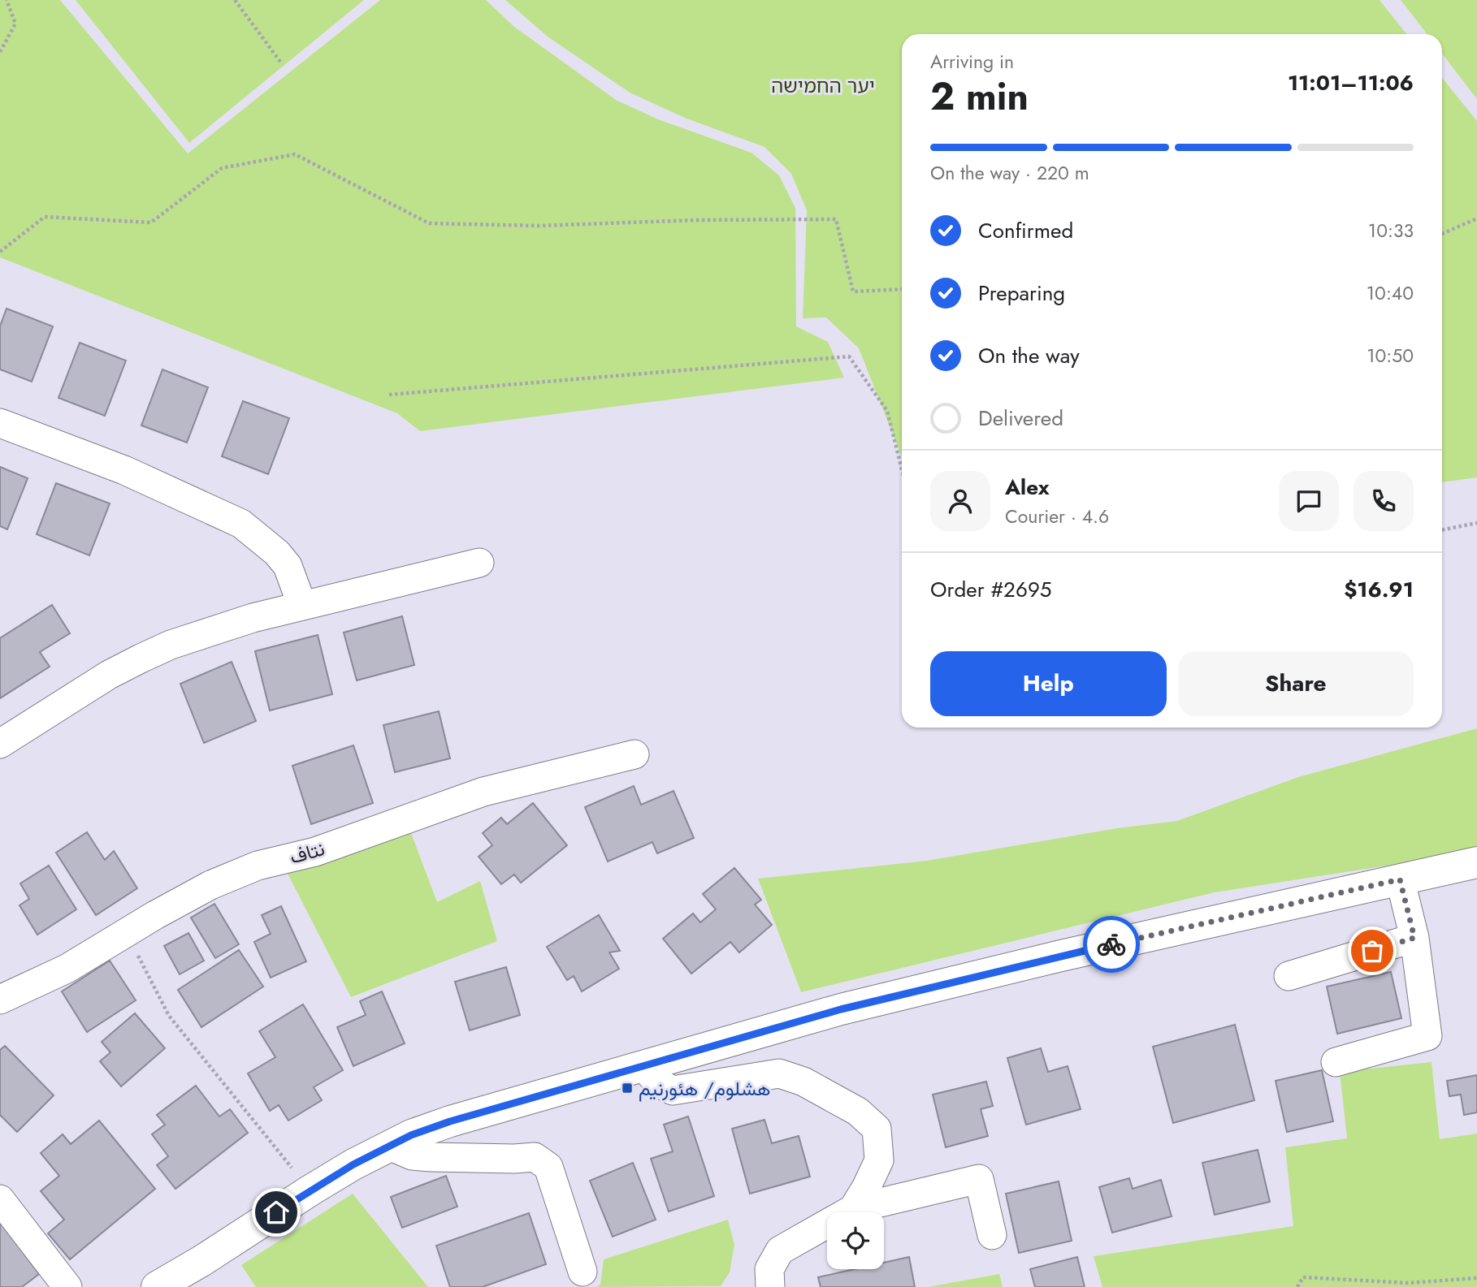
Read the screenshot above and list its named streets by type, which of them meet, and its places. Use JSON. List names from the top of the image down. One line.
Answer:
{"streets":{"street":["نتاف"]},"parks":["יער החמישה"],"places":{"transit":["هشلوم/ هئورنيم"]},"page":{"heading":["2 min","Arriving in","11:01–11:06"],"panel":["Alex","Courier · 4.6","Order #2695","$16.91"],"bar":"On the way · 220 m","list":[["Confirmed","10:33"],["Preparing","10:40"],["On the way","10:50"],"Delivered"],"buttons":["Help","Share"]}}
